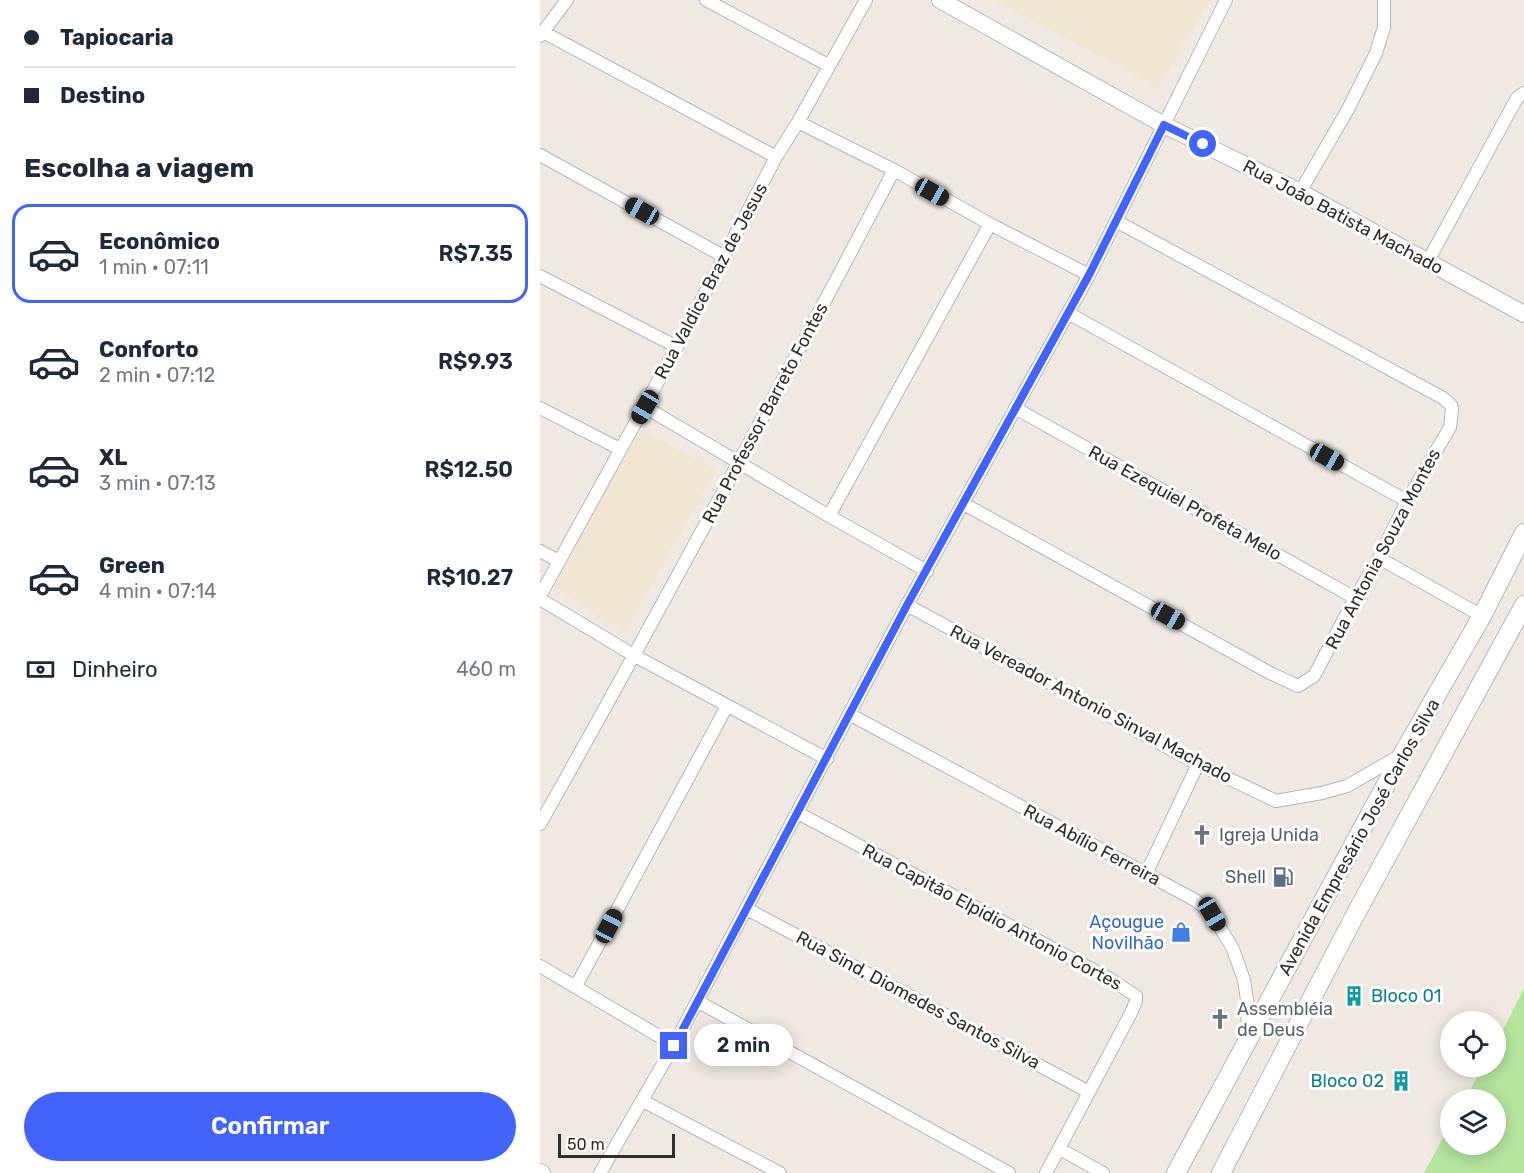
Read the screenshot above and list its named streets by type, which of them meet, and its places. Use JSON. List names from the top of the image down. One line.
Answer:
{"streets":{"main road":["Avenida Empresário José Carlos Silva"],"street":["Rua João Batista Machado","Rua Valdice Braz de Jesus","Rua Professor Barreto Fontes","Rua Ezequiel Profeta Melo","Rua Antonia Souza Montes","Rua Vereador Antonio Sinval Machado","Rua Abílio Ferreira","Rua Capitão Elpidio Antonio Cortes","Rua Sind, Diomedes Santos Silva"]},"crossings":[["Rua Ezequiel Profeta Melo","Rua Antonia Souza Montes"],["Rua Vereador Antonio Sinval Machado","Avenida Empresário José Carlos Silva"],["Avenida Empresário José Carlos Silva","Rua Abílio Ferreira"],["Rua Capitão Elpidio Antonio Cortes","Rua Sind, Diomedes Santos Silva"]],"places":{"church":["Igreja Unida","Assembléia de Deus"],"fuel station":["Shell"],"shop":["Açougue Novilhão"],"building":["Bloco 01","Bloco 02"]},"scale_bar":"50 m","page":{"banner":["Tapiocaria","Destino"],"heading":"Escolha a viagem","list":[{"name":"Econômico","note":"1 min · 07:11","value":"R$7.35"},{"name":"Conforto","note":"2 min · 07:12","value":"R$9.93"},{"name":"XL","note":"3 min · 07:13","value":"R$12.50"},{"name":"Green","note":"4 min · 07:14","value":"R$10.27"}],"pay":["Dinheiro","460 m"],"bubble":"2 min","buttons":"Confirmar","scale":"50 m"}}
